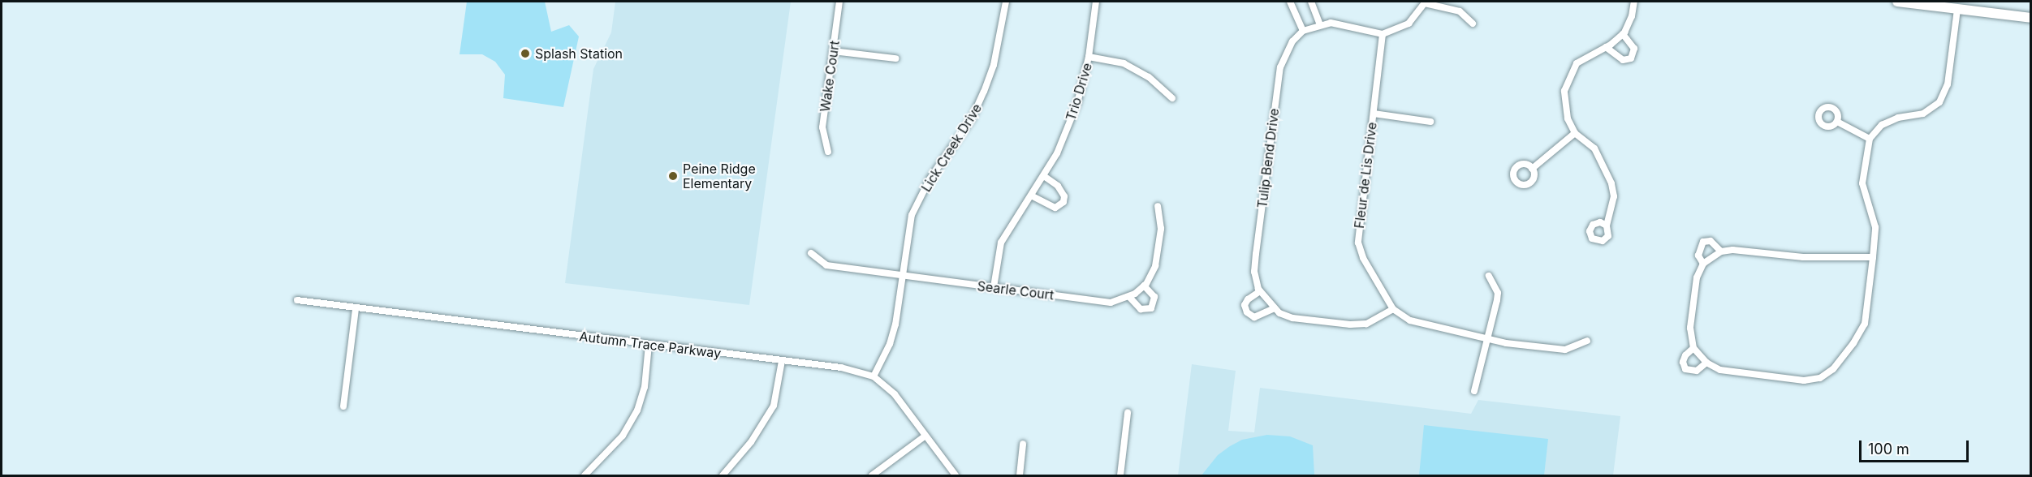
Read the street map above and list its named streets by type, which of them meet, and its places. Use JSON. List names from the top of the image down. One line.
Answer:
{"streets":{"street":["Wake Court","Trio Drive","Lick Creek Drive","Tulip Bend Drive","Fleur de Lis Drive","Searle Court","Autumn Trace Parkway"]},"crossings":[["Trio Drive","Searle Court"],["Lick Creek Drive","Searle Court"],["Lick Creek Drive","Autumn Trace Parkway"],["Tulip Bend Drive","Fleur de Lis Drive"]],"places":["Splash Station","Peine Ridge Elementary"],"scale_bar":"100 m"}
